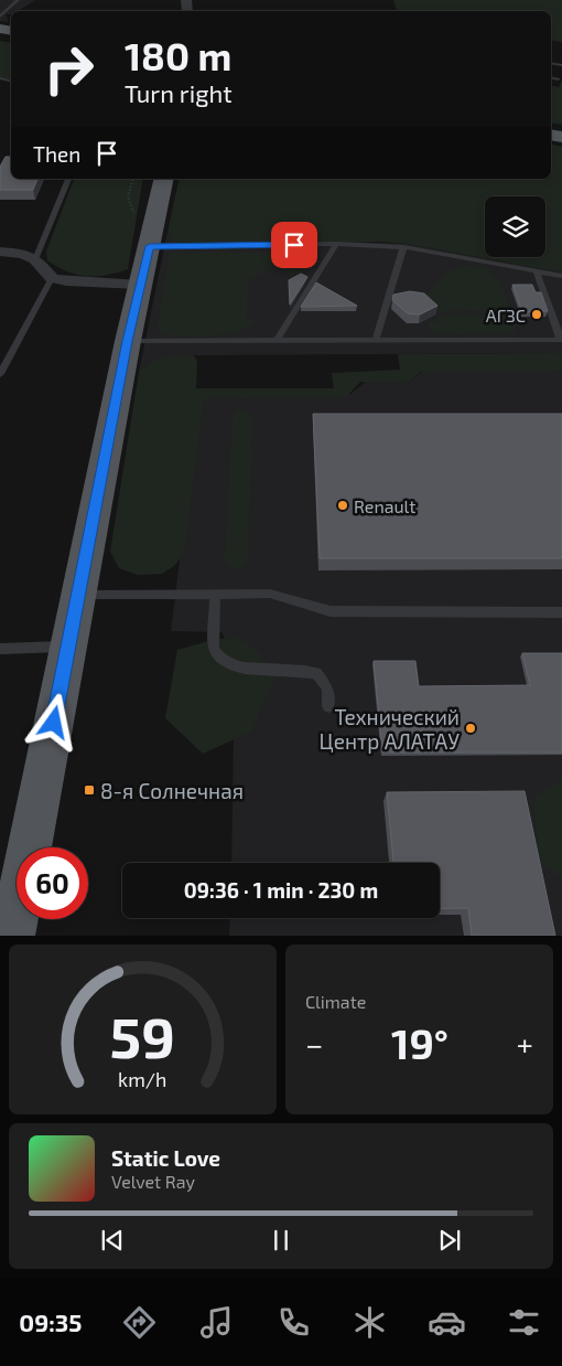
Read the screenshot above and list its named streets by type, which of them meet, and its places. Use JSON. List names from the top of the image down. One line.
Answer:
{"places":{"other":["АГЗС","Renault","Технический Центр АЛАТАУ"],"transit":["8-я Солнечная"]},"page":{"turn":["180 m","Turn right"],"then":"Then","limit":"60","trip":"09:36 · 1 min · 230 m","tile":"Climate","heat":["−","19°","+"],"song":["Static Love","Velvet Ray"],"tabs":"09:35","gauge":["59","km/h"]}}
